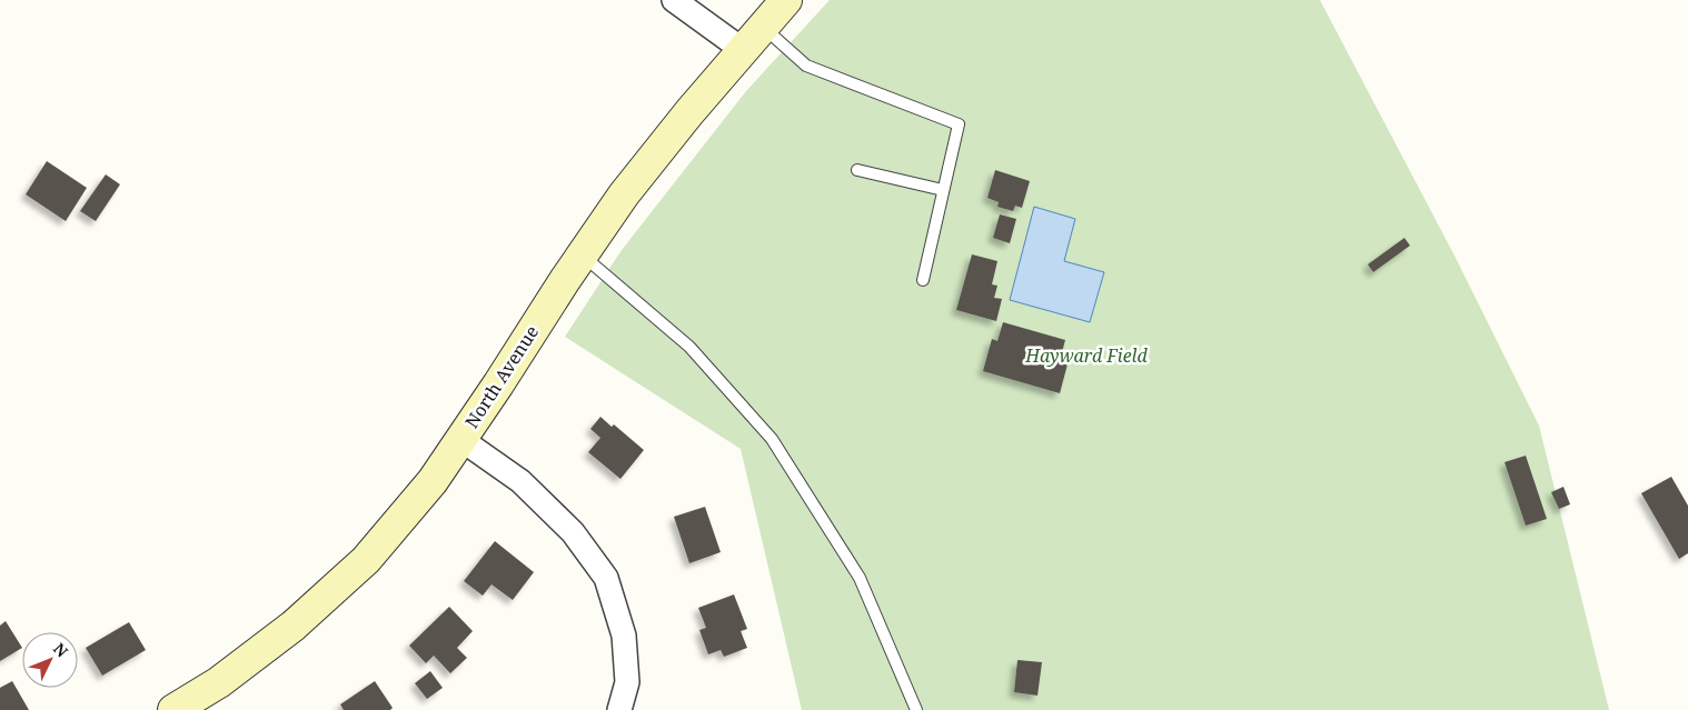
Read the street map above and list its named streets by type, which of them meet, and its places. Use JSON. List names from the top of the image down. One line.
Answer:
{"streets":{"main road":["North Avenue"]},"parks":["Hayward Field"],"north":"top right"}
